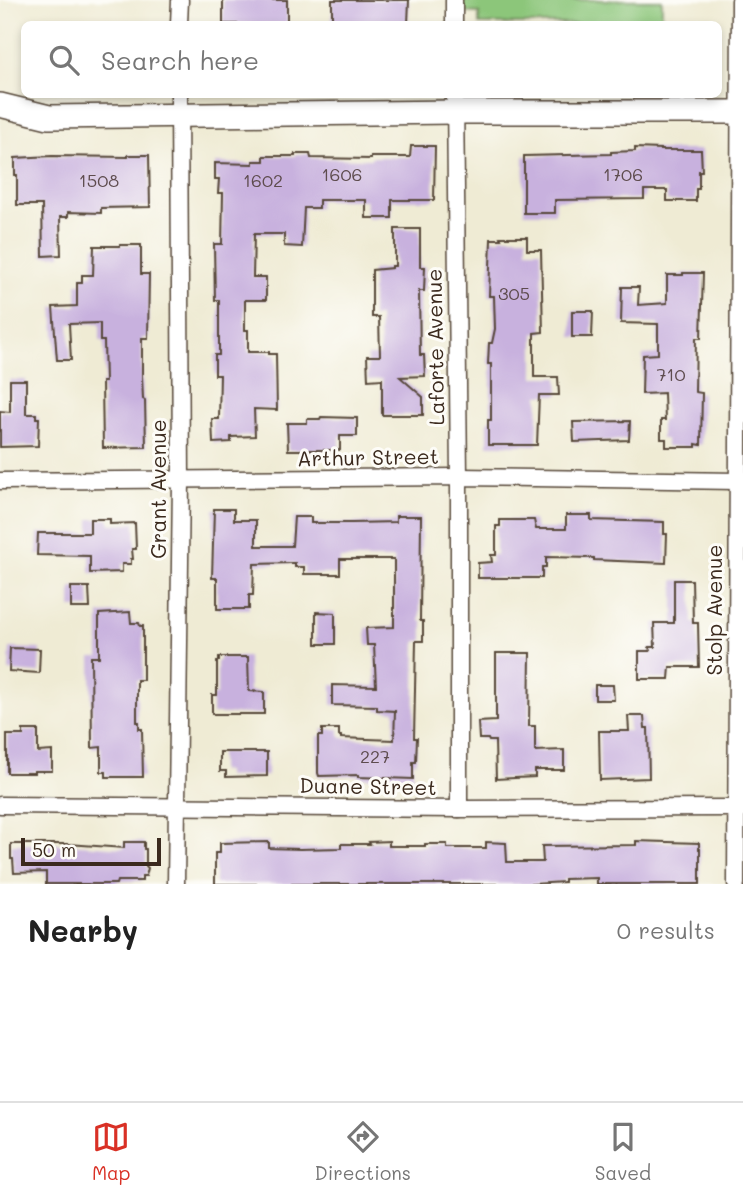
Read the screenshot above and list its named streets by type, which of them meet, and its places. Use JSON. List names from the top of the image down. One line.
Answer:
{"streets":{"street":["Laforte Avenue","Arthur Street","Grant Avenue","Stolp Avenue","Duane Street"]},"crossings":[["Laforte Avenue","Arthur Street"],["Laforte Avenue","Duane Street"],["Arthur Street","Grant Avenue"],["Arthur Street","Stolp Avenue"],["Grant Avenue","Duane Street"],["Stolp Avenue","Duane Street"]],"house_numbers":["1606","1706","1508","1602","305","710","227"],"scale_bar":"50 m","page":{"search":"Search here","scale":"50 m","heading":["Nearby","0 results"],"nav":["Map","Directions","Saved"]}}
